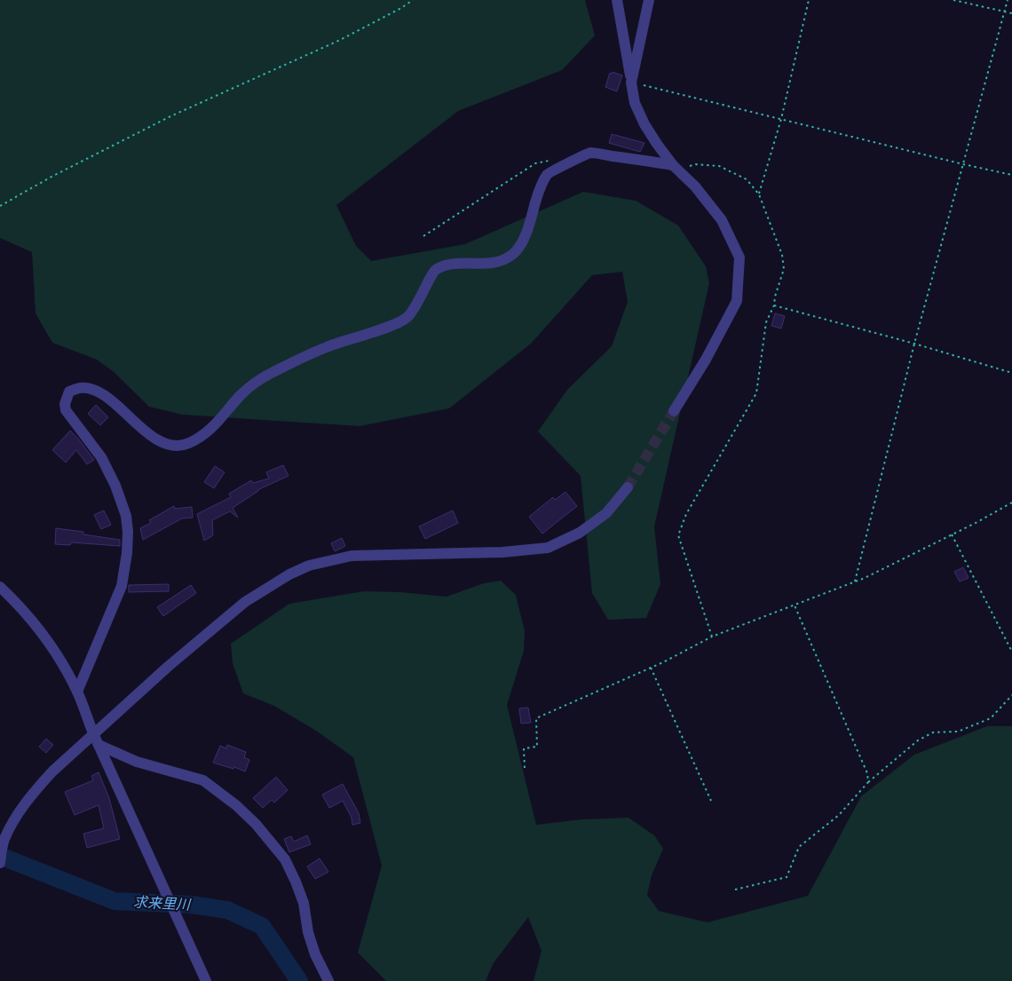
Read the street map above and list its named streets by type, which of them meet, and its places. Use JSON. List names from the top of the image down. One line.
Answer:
{"water":["求来里川"]}
